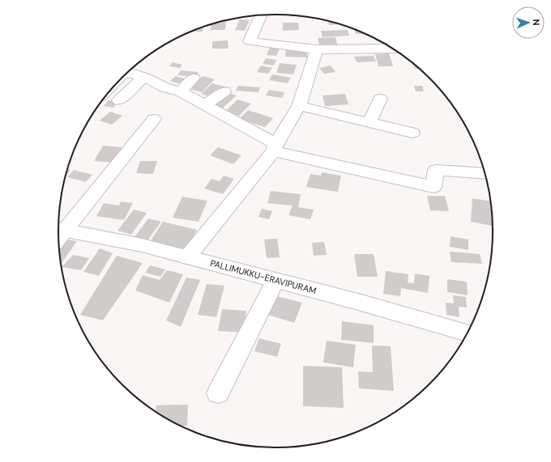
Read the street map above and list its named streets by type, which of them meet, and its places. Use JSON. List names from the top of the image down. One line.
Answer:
{"streets":{"street":["PALLIMUKKU-ERAVIPURAM"]},"north":"right"}
